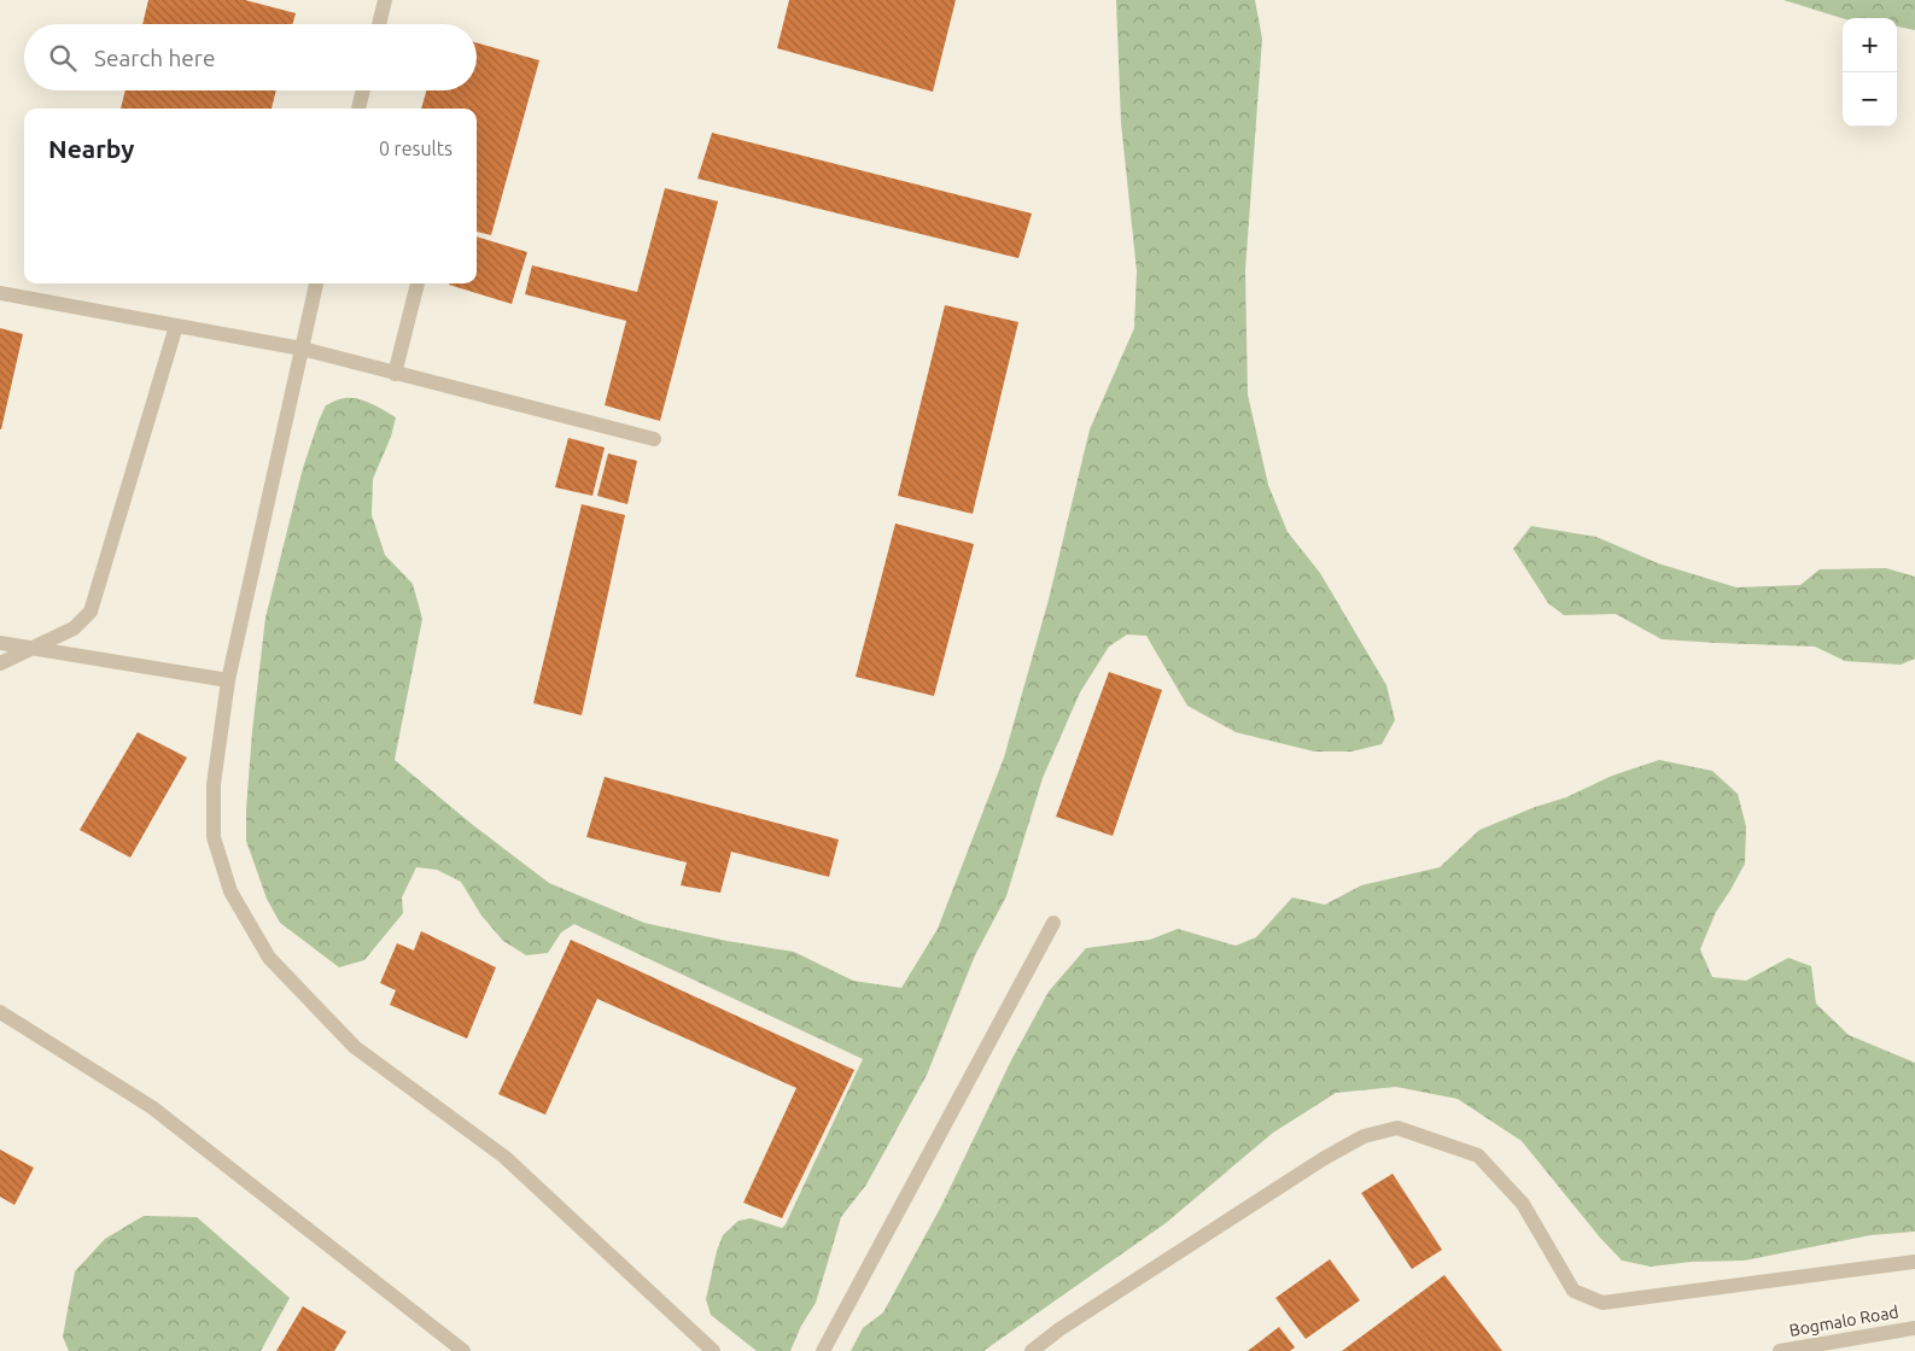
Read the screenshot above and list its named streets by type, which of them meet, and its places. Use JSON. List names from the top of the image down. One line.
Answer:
{"streets":{"street":["Bogmalo Road"]},"page":{"map_buttons":["+","−"],"search":"Search here","heading":["Nearby","0 results"]}}
